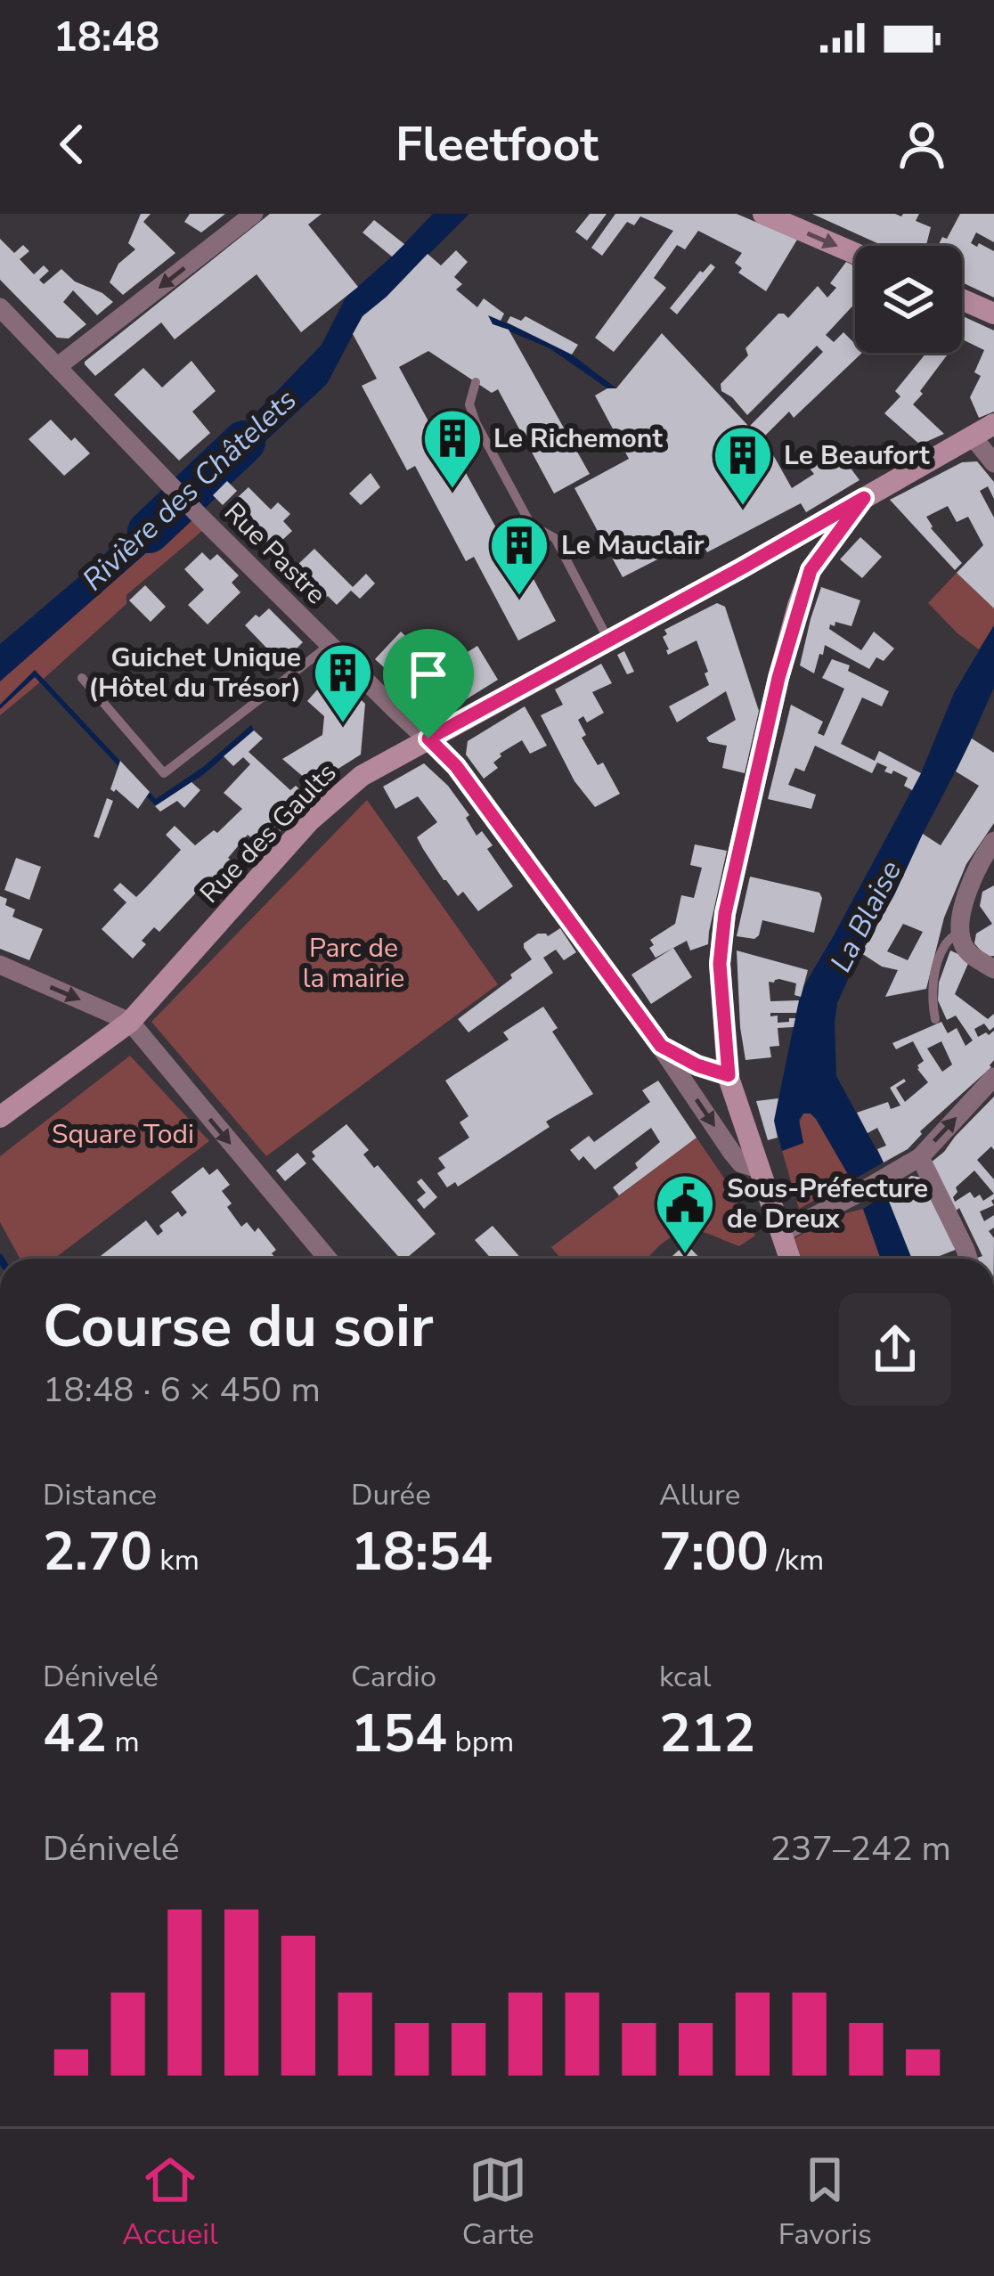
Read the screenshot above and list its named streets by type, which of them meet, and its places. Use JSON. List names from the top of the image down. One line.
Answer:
{"streets":{"street":["Rue Pastre","Rue des Gaults"]},"crossings":[["Rue Pastre","Rue des Gaults"]],"water":["Rivière des Châtelets","La Blaise"],"parks":["Parc de la mairie","Square Todi"],"places":{"building":["Le Richemont","Le Beaufort","Le Mauclair","Guichet Unique (Hôtel du Trésor)"],"public building":["Sous-Préfecture de Dreux"]},"page":{"status":"18:48","header":"Fleetfoot","heading":["Course du soir","18:48 · 6 × 450 m"],"stats":[["Distance","2.70 km"],["Durée","18:54"],["Allure","7:00 /km"],["Dénivelé","42 m"],["Cardio","154 bpm"],["kcal","212"]],"chart":["Dénivelé","237–242 m"],"tabs":["Accueil","Carte","Favoris"]}}
